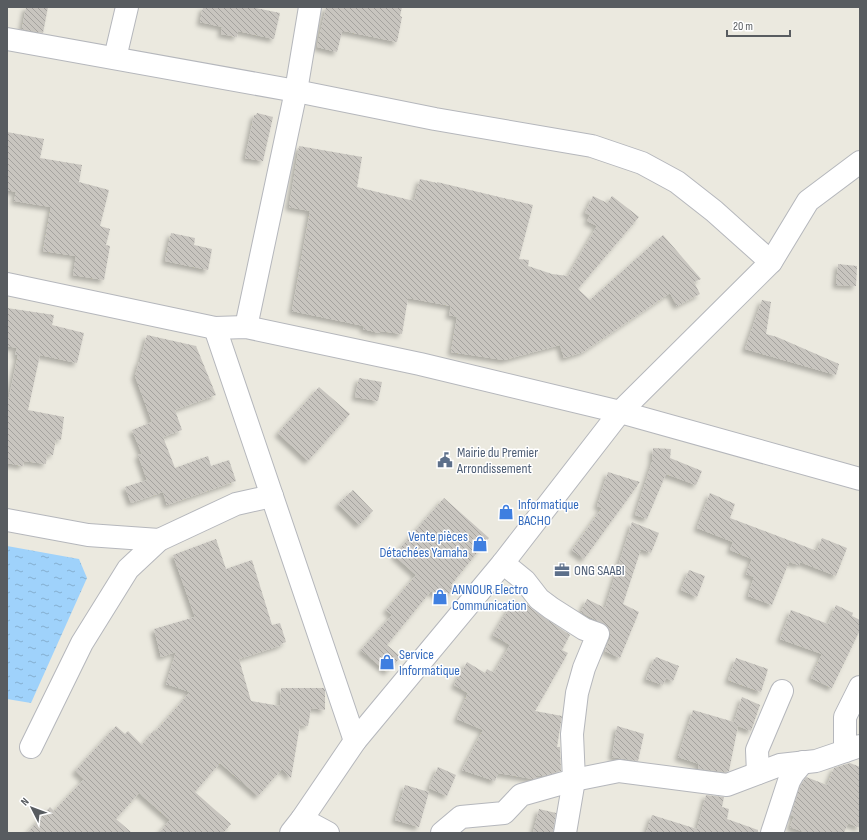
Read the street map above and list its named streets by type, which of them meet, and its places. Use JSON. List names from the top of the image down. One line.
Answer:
{"places":{"public building":["Mairie du Premier Arrondissement"],"shop":["Informatique BACHO","Vente pièces Détachées Yamaha","ANNOUR Electro Communication","Service Informatique"],"office":["ONG SAABI"]},"scale_bar":"20 m","north":"top left"}
